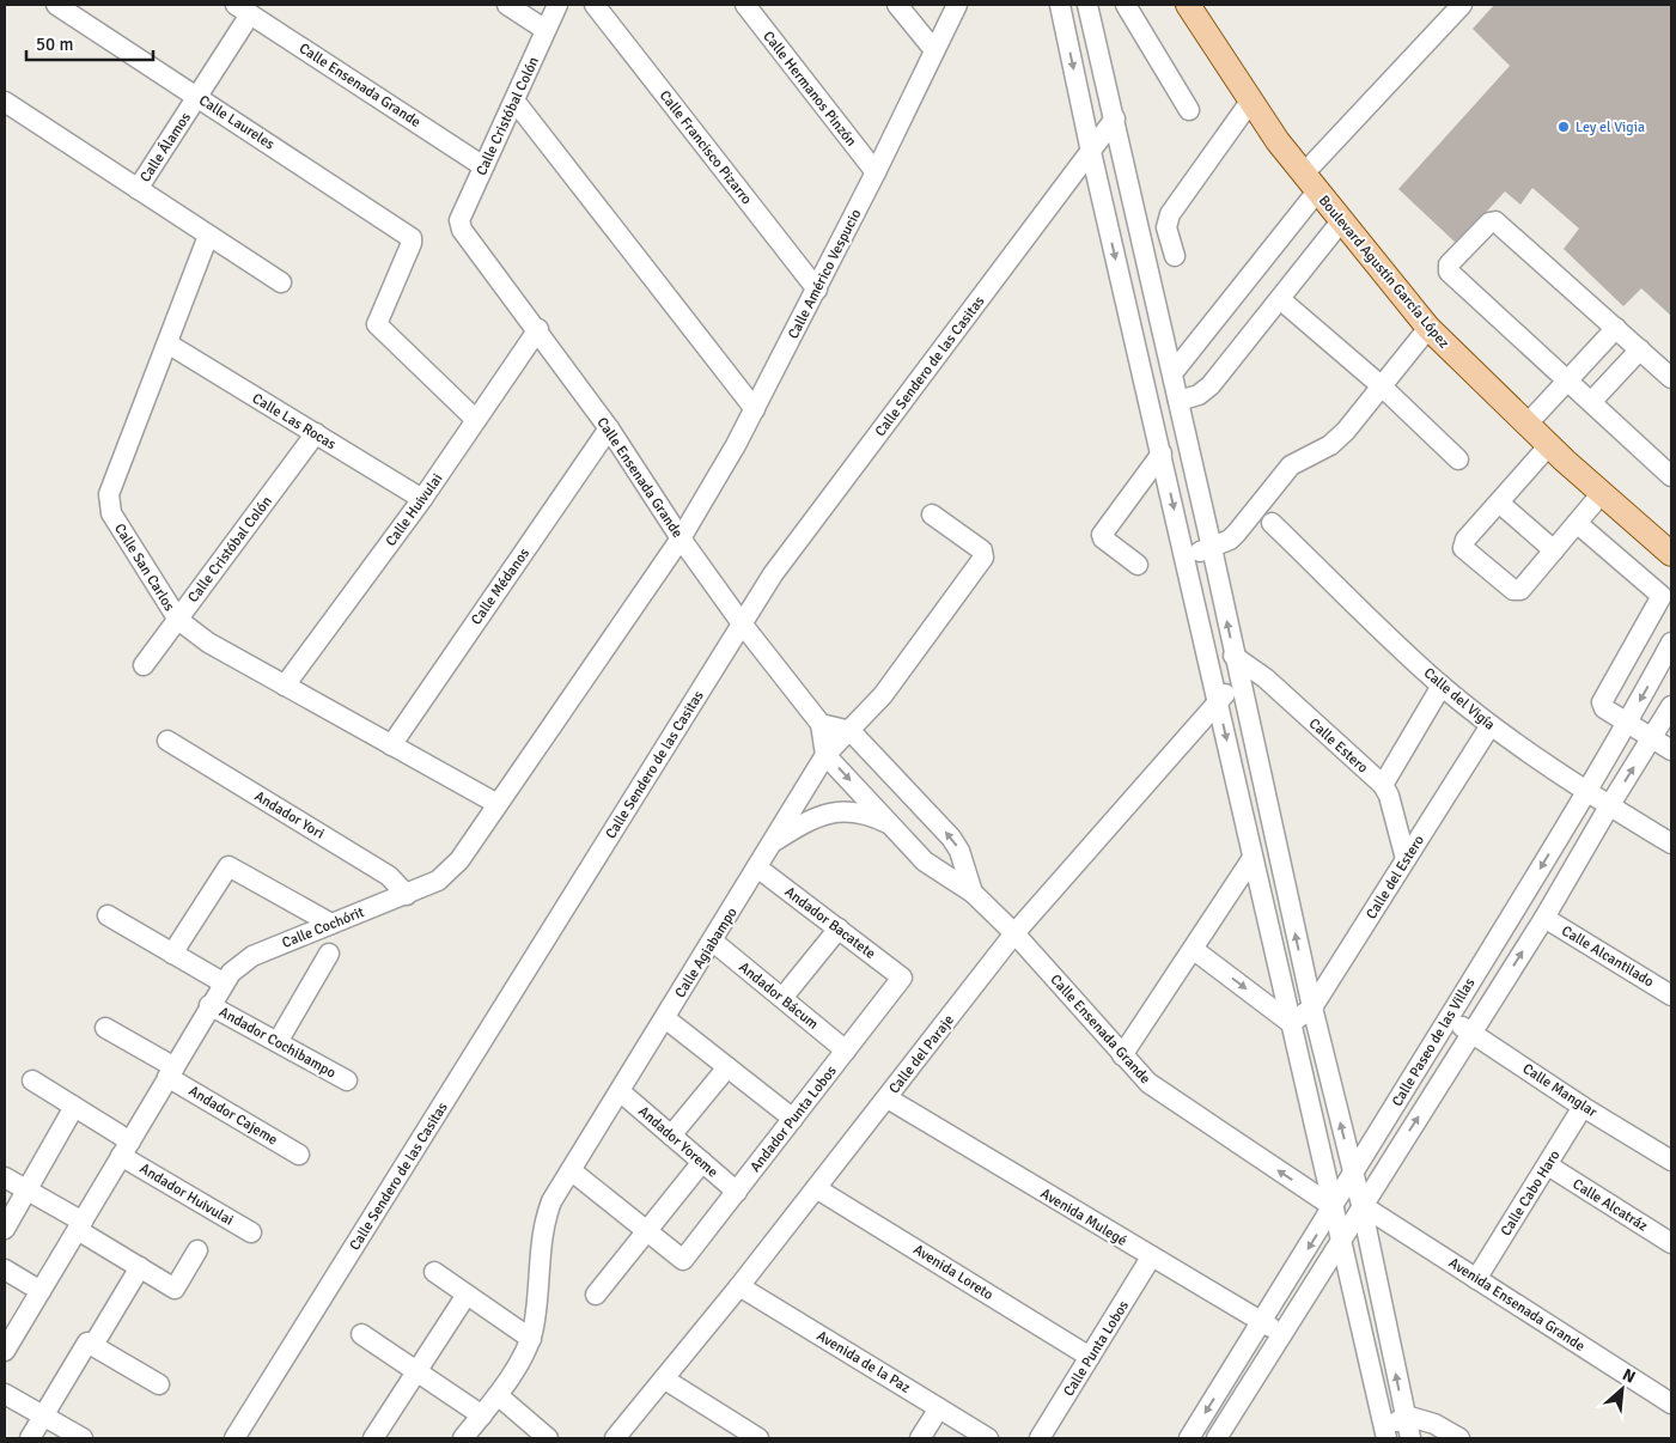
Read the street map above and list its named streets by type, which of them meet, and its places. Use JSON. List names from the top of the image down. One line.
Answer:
{"streets":{"main road":["Boulevard Agustín García López"],"street":["Calle Ensenada Grande","Calle Hermanos Pinzón","Calle Cristóbal Colón","Calle Laureles","Calle Álamos","Calle Francisco Pizarro","Calle Américo Vespucio","Calle Sendero de las Casitas","Calle Las Rocas","Calle Huivulai","Calle San Carlos","Calle Médanos","Calle del Vigía","Calle Estero","Andador Yori","Calle del Estero","Andador Bacatete","Calle Cochórit","Calle Agiabampo","Calle Alcantilado","Andador Bácum","Andador Cochibampo","Calle Paseo de las Villas","Calle del Paraje","Calle Manglar","Andador Cajeme","Andador Punta Lobos","Andador Yoreme","Calle Cabo Haro","Andador Huivulai","Calle Alcatráz","Avenida Mulegé","Avenida Loreto","Avenida Ensenada Grande","Calle Punta Lobos","Avenida de la Paz"]},"crossings":[["Calle Ensenada Grande","Calle Cristóbal Colón"],["Calle Ensenada Grande","Calle Álamos"],["Calle Ensenada Grande","Calle Américo Vespucio"],["Calle Ensenada Grande","Calle Sendero de las Casitas"],["Calle Ensenada Grande","Calle Huivulai"],["Calle Ensenada Grande","Calle Médanos"],["Calle Ensenada Grande","Calle Cochórit"],["Calle Ensenada Grande","Calle Agiabampo"],["Calle Ensenada Grande","Calle Paseo de las Villas"],["Calle Ensenada Grande","Calle del Paraje"],["Calle Hermanos Pinzón","Calle Américo Vespucio"],["Calle Cristóbal Colón","Calle Las Rocas"],["Calle Cristóbal Colón","Calle San Carlos"],["Calle Laureles","Calle Álamos"],["Calle Laureles","Calle Huivulai"],["Calle Francisco Pizarro","Calle Américo Vespucio"],["Calle Américo Vespucio","Calle Cochórit"],["Calle Las Rocas","Calle Huivulai"],["Calle Las Rocas","Calle San Carlos"],["Calle Huivulai","Calle San Carlos"],["Calle San Carlos","Calle Médanos"],["Calle San Carlos","Calle Cochórit"],["Calle del Vigía","Calle del Estero"],["Calle del Vigía","Calle Paseo de las Villas"],["Calle Estero","Calle del Estero"],["Andador Yori","Calle Cochórit"],["Andador Bacatete","Calle Agiabampo"],["Andador Bacatete","Andador Punta Lobos"],["Calle Cochórit","Andador Cochibampo"],["Calle Cochórit","Andador Cajeme"],["Calle Cochórit","Andador Huivulai"],["Calle Agiabampo","Andador Bácum"],["Calle Agiabampo","Andador Yoreme"],["Calle Alcantilado","Calle Paseo de las Villas"],["Andador Bácum","Andador Punta Lobos"],["Calle Paseo de las Villas","Calle Manglar"],["Calle Paseo de las Villas","Avenida Mulegé"],["Calle Paseo de las Villas","Avenida Ensenada Grande"],["Calle del Paraje","Avenida Mulegé"],["Calle del Paraje","Avenida Loreto"],["Calle del Paraje","Avenida de la Paz"],["Calle Manglar","Calle Cabo Haro"],["Andador Punta Lobos","Andador Yoreme"],["Calle Cabo Haro","Calle Alcatráz"],["Calle Cabo Haro","Avenida Ensenada Grande"],["Avenida Mulegé","Calle Punta Lobos"],["Avenida Loreto","Calle Punta Lobos"]],"places":["Ley el Vigia"],"scale_bar":"50 m","north":"top right"}
